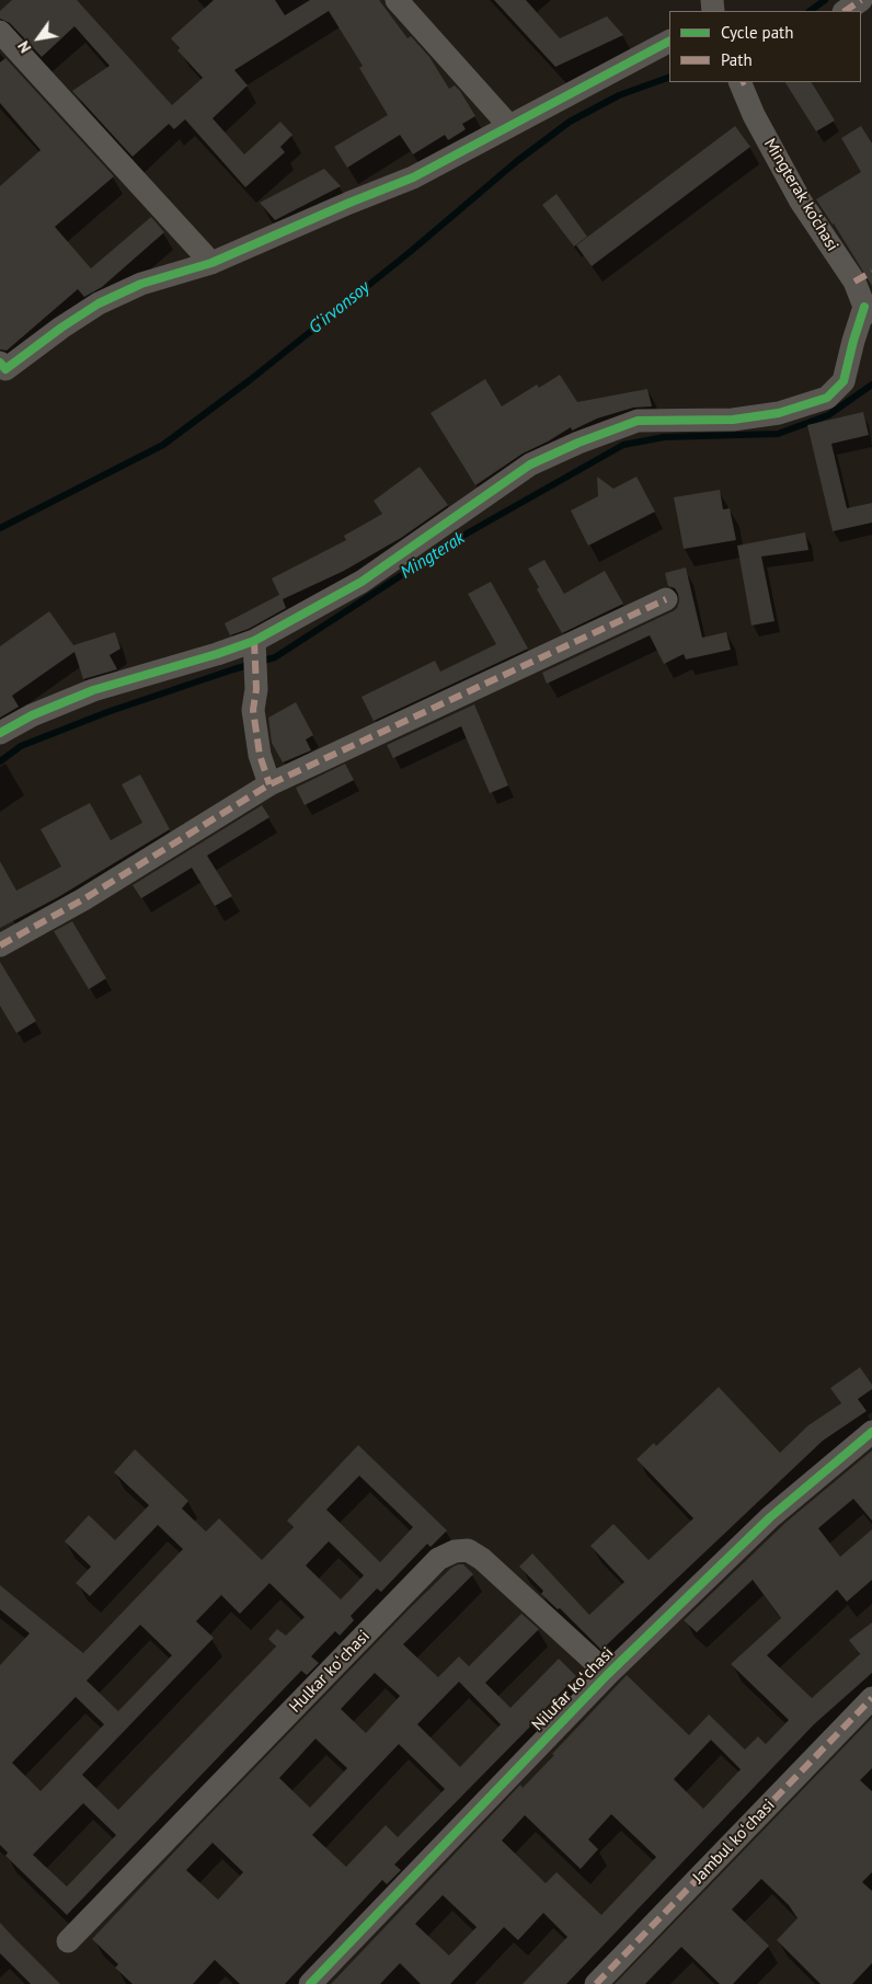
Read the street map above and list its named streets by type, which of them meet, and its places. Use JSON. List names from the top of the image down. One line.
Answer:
{"streets":{"street":["Mingterak ko‘chasi","Hulkar koʻchasi","Nilufar koʻchasi","Jambul koʻchasi"]},"crossings":[["Hulkar koʻchasi","Nilufar koʻchasi"]],"water":["G‘irvonsoy","Mingterak"],"legend":["Cycle path","Path"],"north":"bottom left"}
